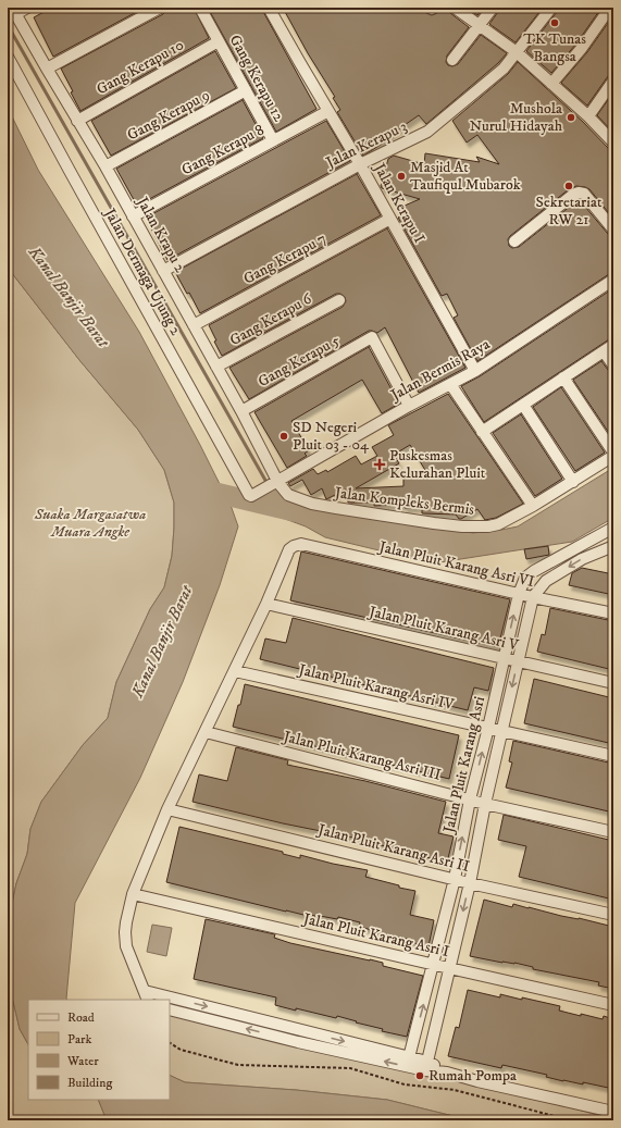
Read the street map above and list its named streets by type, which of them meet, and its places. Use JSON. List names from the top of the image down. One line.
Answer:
{"streets":{"street":["Gang Kerapu 10","Gang Kerapu 12","Gang Kerapu 9","Jalan Kerapu 3","Gang Kerapu 8","Jalan Kerapu I","Jalan Krapu 2","Gang Kerapu 7","Jalan Dermaga Ujung 2","Gang Kerapu 6","Gang Kerapu 5","Jalan Bermis Raya","Jalan Kompleks Bermis","Jalan Pluit Karang Asri VI","Jalan Pluit Karang Asri V","Jalan Pluit Karang Asri IV","Jalan Pluit Karang Asri III","Jalan Pluit Karang Asri","Jalan Pluit Karang Asri II","Jalan Pluit Karang Asri I"]},"crossings":[["Gang Kerapu 10","Gang Kerapu 12"],["Gang Kerapu 10","Jalan Krapu 2"],["Gang Kerapu 12","Gang Kerapu 9"],["Gang Kerapu 12","Gang Kerapu 8"],["Gang Kerapu 9","Jalan Krapu 2"],["Jalan Kerapu 3","Jalan Kerapu I"],["Jalan Kerapu 3","Jalan Krapu 2"],["Gang Kerapu 8","Jalan Kerapu I"],["Gang Kerapu 8","Jalan Krapu 2"],["Jalan Kerapu I","Gang Kerapu 7"],["Jalan Kerapu I","Jalan Bermis Raya"],["Jalan Krapu 2","Gang Kerapu 7"],["Jalan Krapu 2","Gang Kerapu 6"],["Jalan Krapu 2","Gang Kerapu 5"],["Jalan Krapu 2","Jalan Bermis Raya"],["Jalan Krapu 2","Jalan Kompleks Bermis"],["Jalan Dermaga Ujung 2","Jalan Bermis Raya"],["Gang Kerapu 5","Jalan Bermis Raya"],["Jalan Bermis Raya","Jalan Kompleks Bermis"],["Jalan Pluit Karang Asri VI","Jalan Pluit Karang Asri V"],["Jalan Pluit Karang Asri VI","Jalan Pluit Karang Asri"],["Jalan Pluit Karang Asri V","Jalan Pluit Karang Asri"],["Jalan Pluit Karang Asri IV","Jalan Pluit Karang Asri"],["Jalan Pluit Karang Asri III","Jalan Pluit Karang Asri"],["Jalan Pluit Karang Asri","Jalan Pluit Karang Asri II"],["Jalan Pluit Karang Asri","Jalan Pluit Karang Asri I"]],"water":["Kanal Banjir Barat"],"parks":["Suaka Margasatwa Muara Angke"],"places":{"other":["TK Tunas Bangsa","Mushola Nurul Hidayah","Masjid At Taufiqul Mubarok","Sekretariat RW 21","SD Negeri Pluit 03 - 04","Rumah Pompa"],"health":["Puskesmas Kelurahan Pluit"]},"legend":["Road","Park","Water","Building"]}
